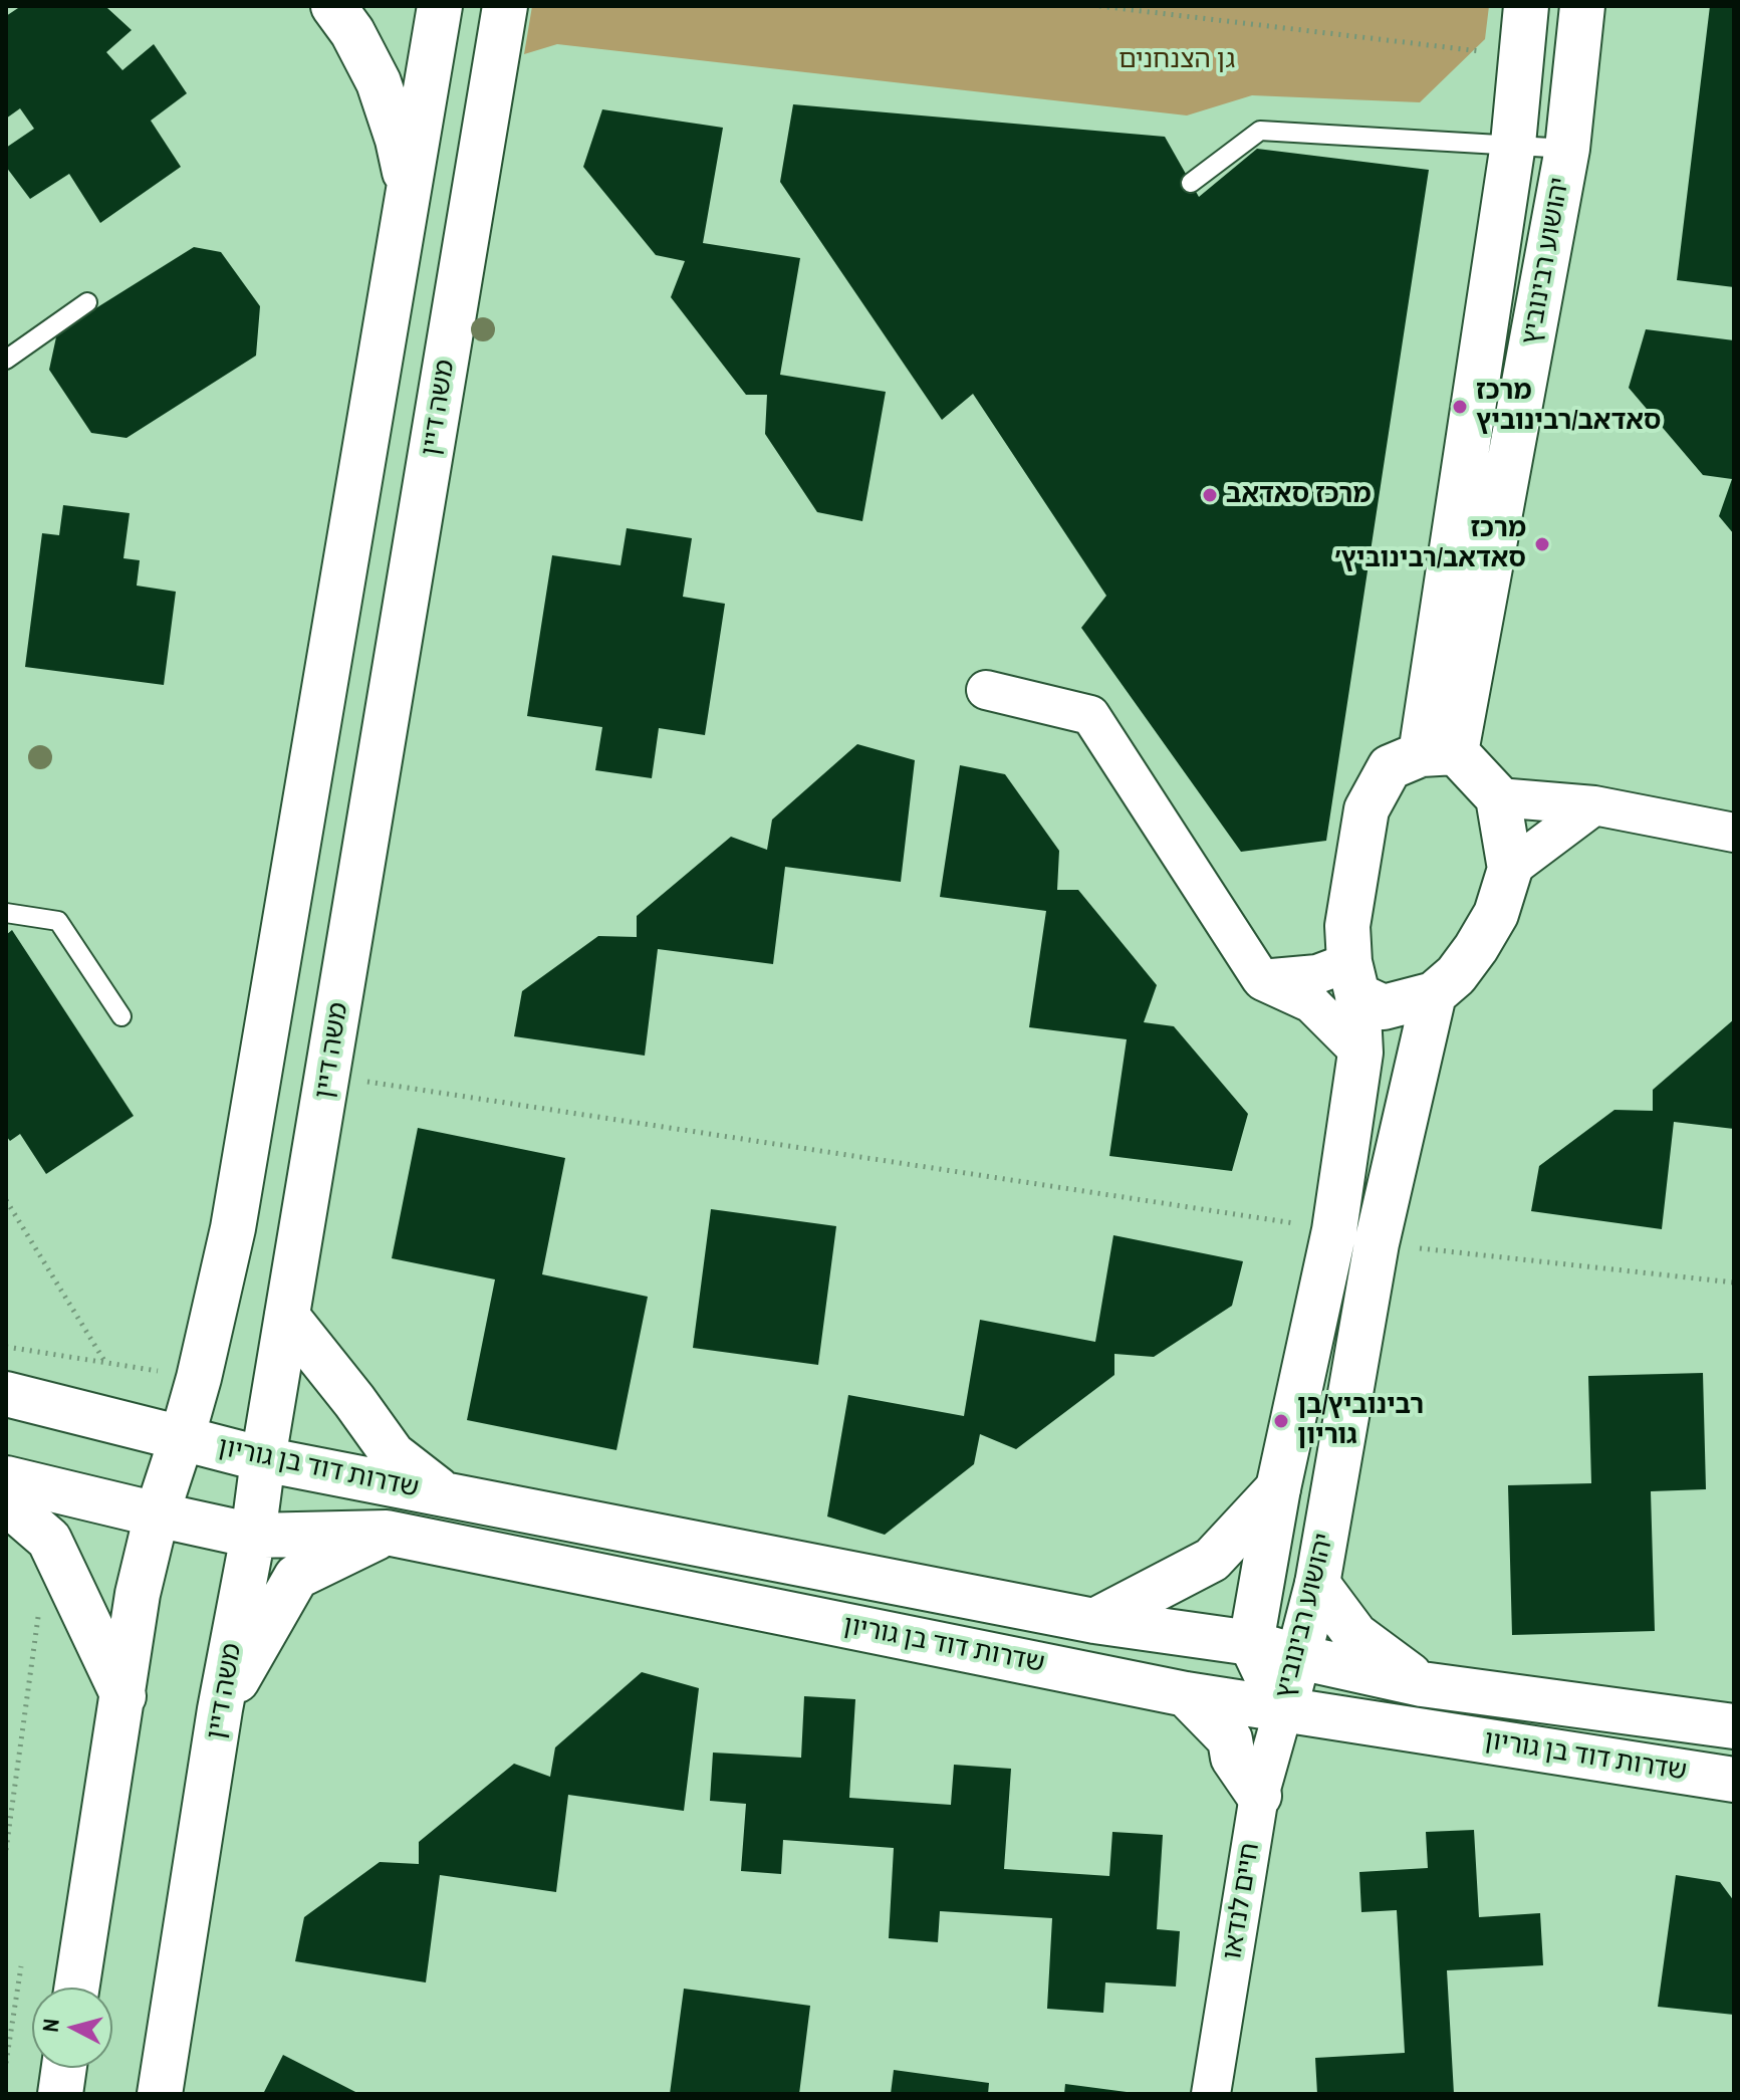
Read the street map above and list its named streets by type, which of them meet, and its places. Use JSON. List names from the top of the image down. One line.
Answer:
{"streets":{"street":["יהושוע רבינוביץ","משה דיין","שדרות דוד בן גוריון","חיים לנדאו"]},"crossings":[["יהושוע רבינוביץ","שדרות דוד בן גוריון"],["יהושוע רבינוביץ","חיים לנדאו"],["משה דיין","שדרות דוד בן גוריון"],["שדרות דוד בן גוריון","חיים לנדאו"]],"parks":["גן הצנחנים"],"places":["מרכז סאדאב/רבינוביץ","מרכז סאדאב","מרכז סאדאב/רבינוביץ׳","רבינוביץ/בן גוריון"],"north":"left"}
